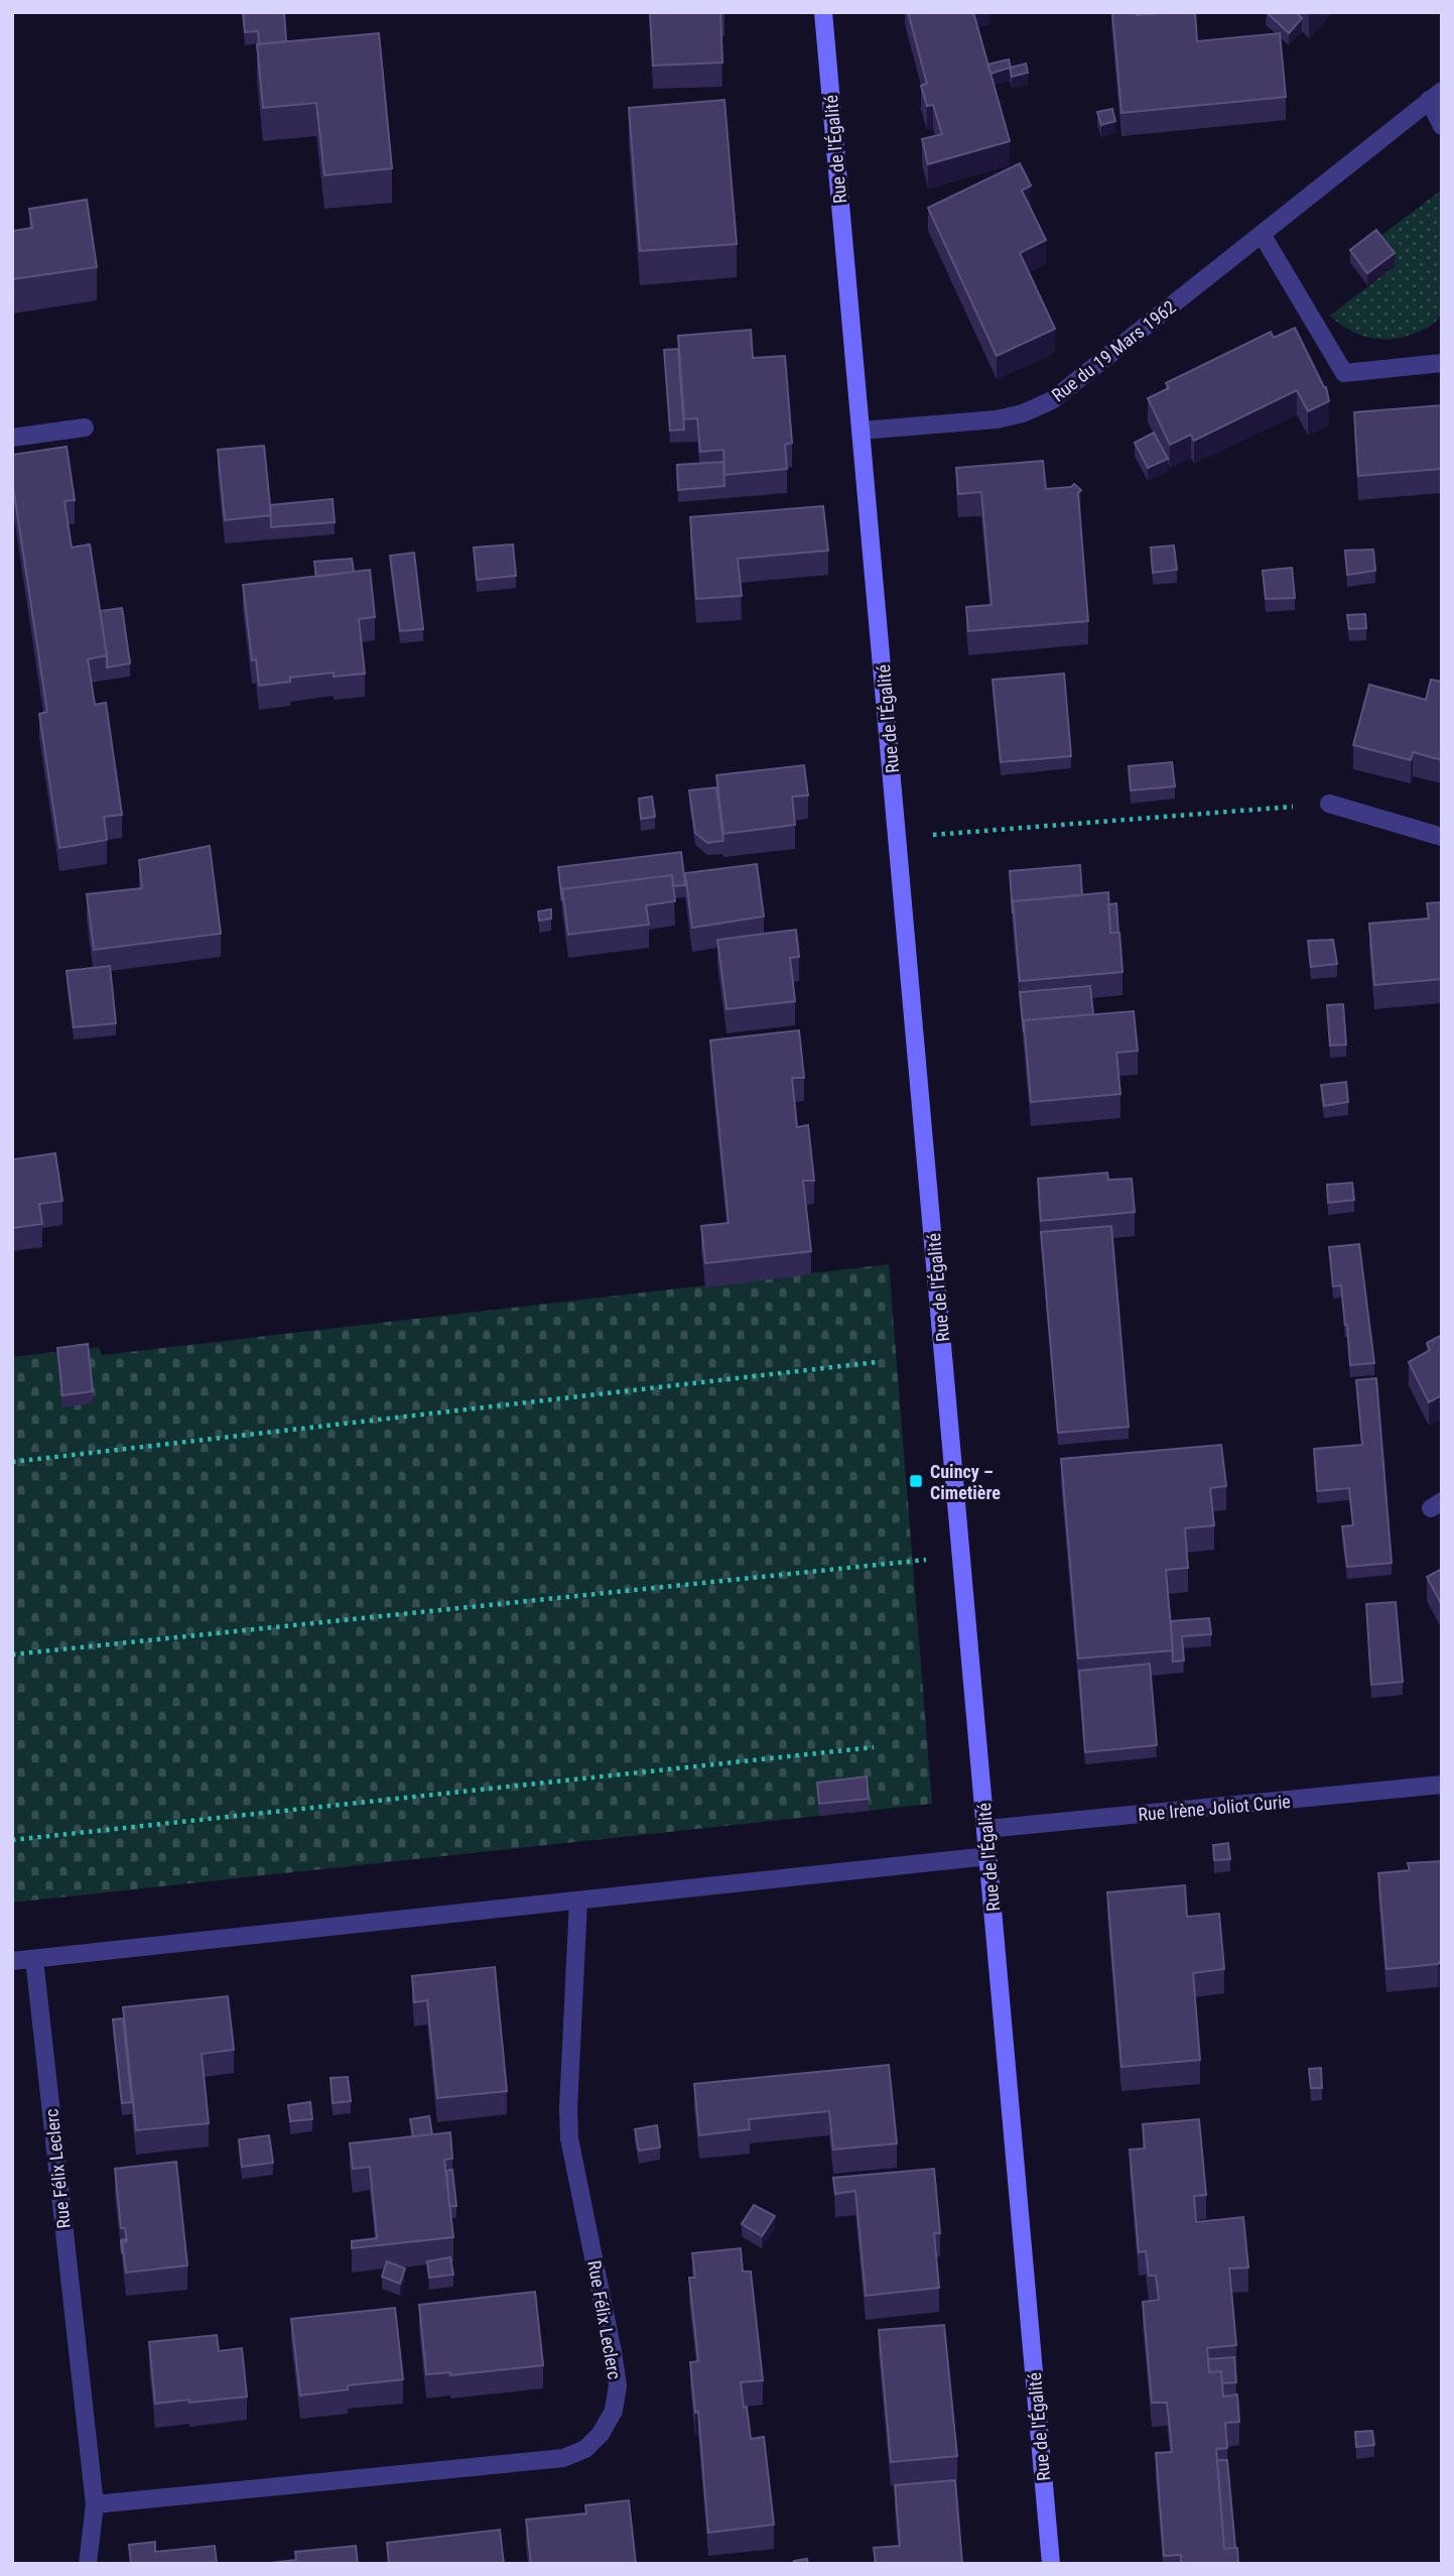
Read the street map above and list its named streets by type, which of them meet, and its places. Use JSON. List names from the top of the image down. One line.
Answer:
{"streets":{"street":["Rue de l'Égalité","Rue du 19 Mars 1962","Rue Irène Joliot Curie","Rue Félix Leclerc"]},"crossings":[["Rue de l'Égalité","Rue du 19 Mars 1962"],["Rue de l'Égalité","Rue Irène Joliot Curie"]],"places":{"transit":["Cuincy – Cimetière"]}}
